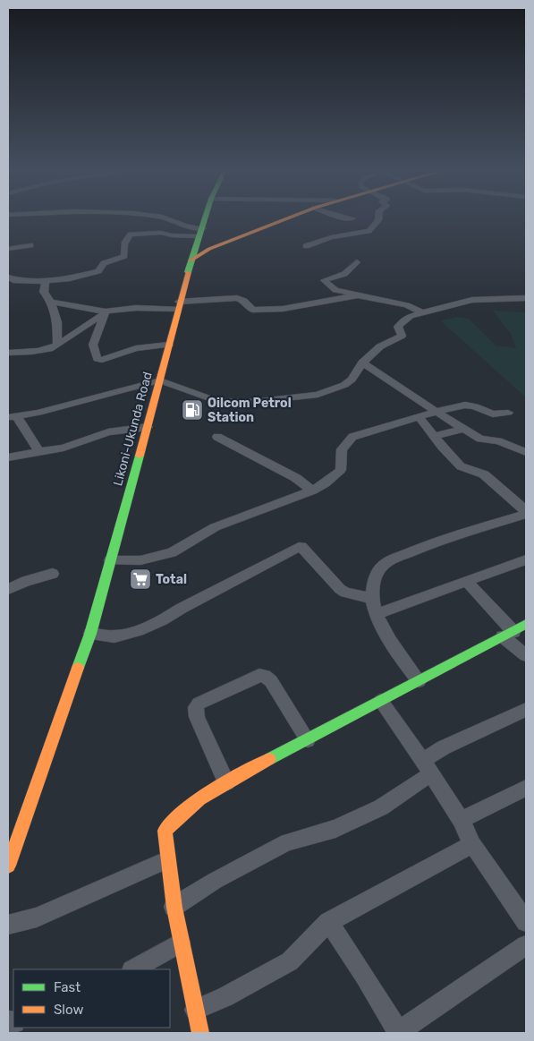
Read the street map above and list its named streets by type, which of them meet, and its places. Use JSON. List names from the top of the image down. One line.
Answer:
{"streets":{"main road":["Likoni-Ukunda Road"]},"places":{"fuel station":["Oilcom Petrol Station"],"supermarket":["Total"]},"legend":["Fast","Slow"]}
